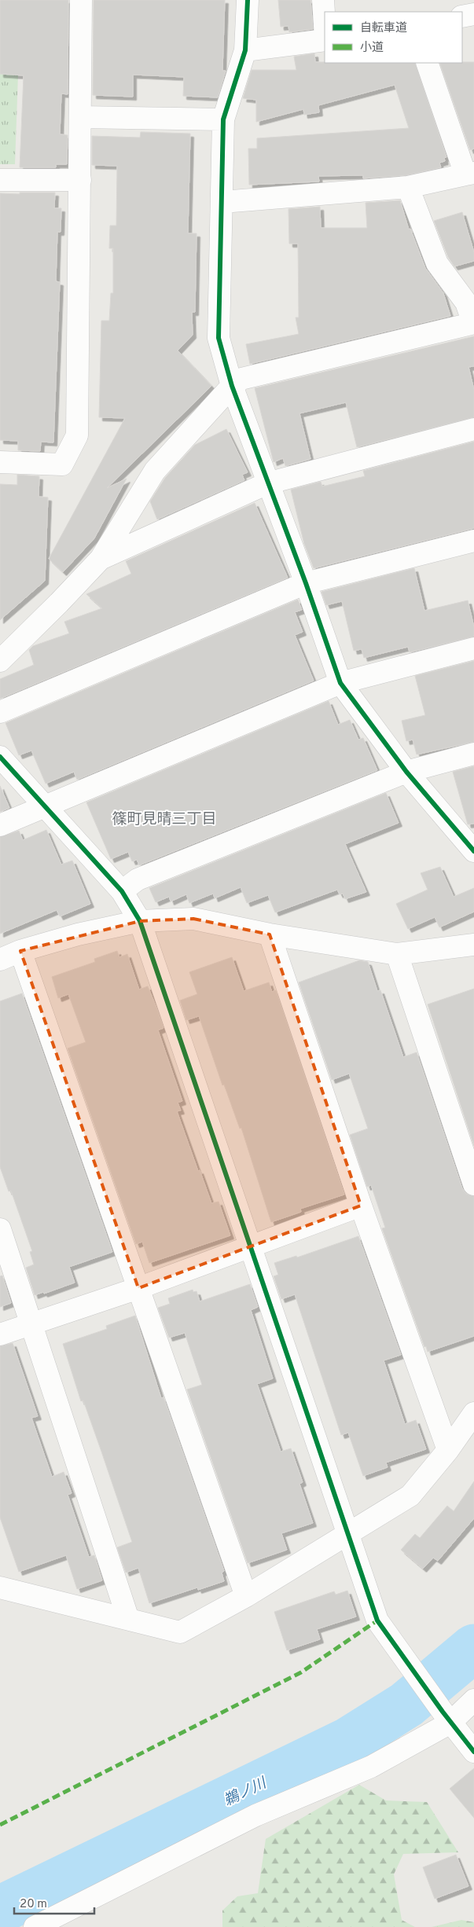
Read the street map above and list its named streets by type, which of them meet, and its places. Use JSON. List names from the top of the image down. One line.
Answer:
{"districts":["篠町見晴三丁目"],"water":["鵜ノ川"],"legend":["自転車道","小道"],"scale_bar":"20 m"}
